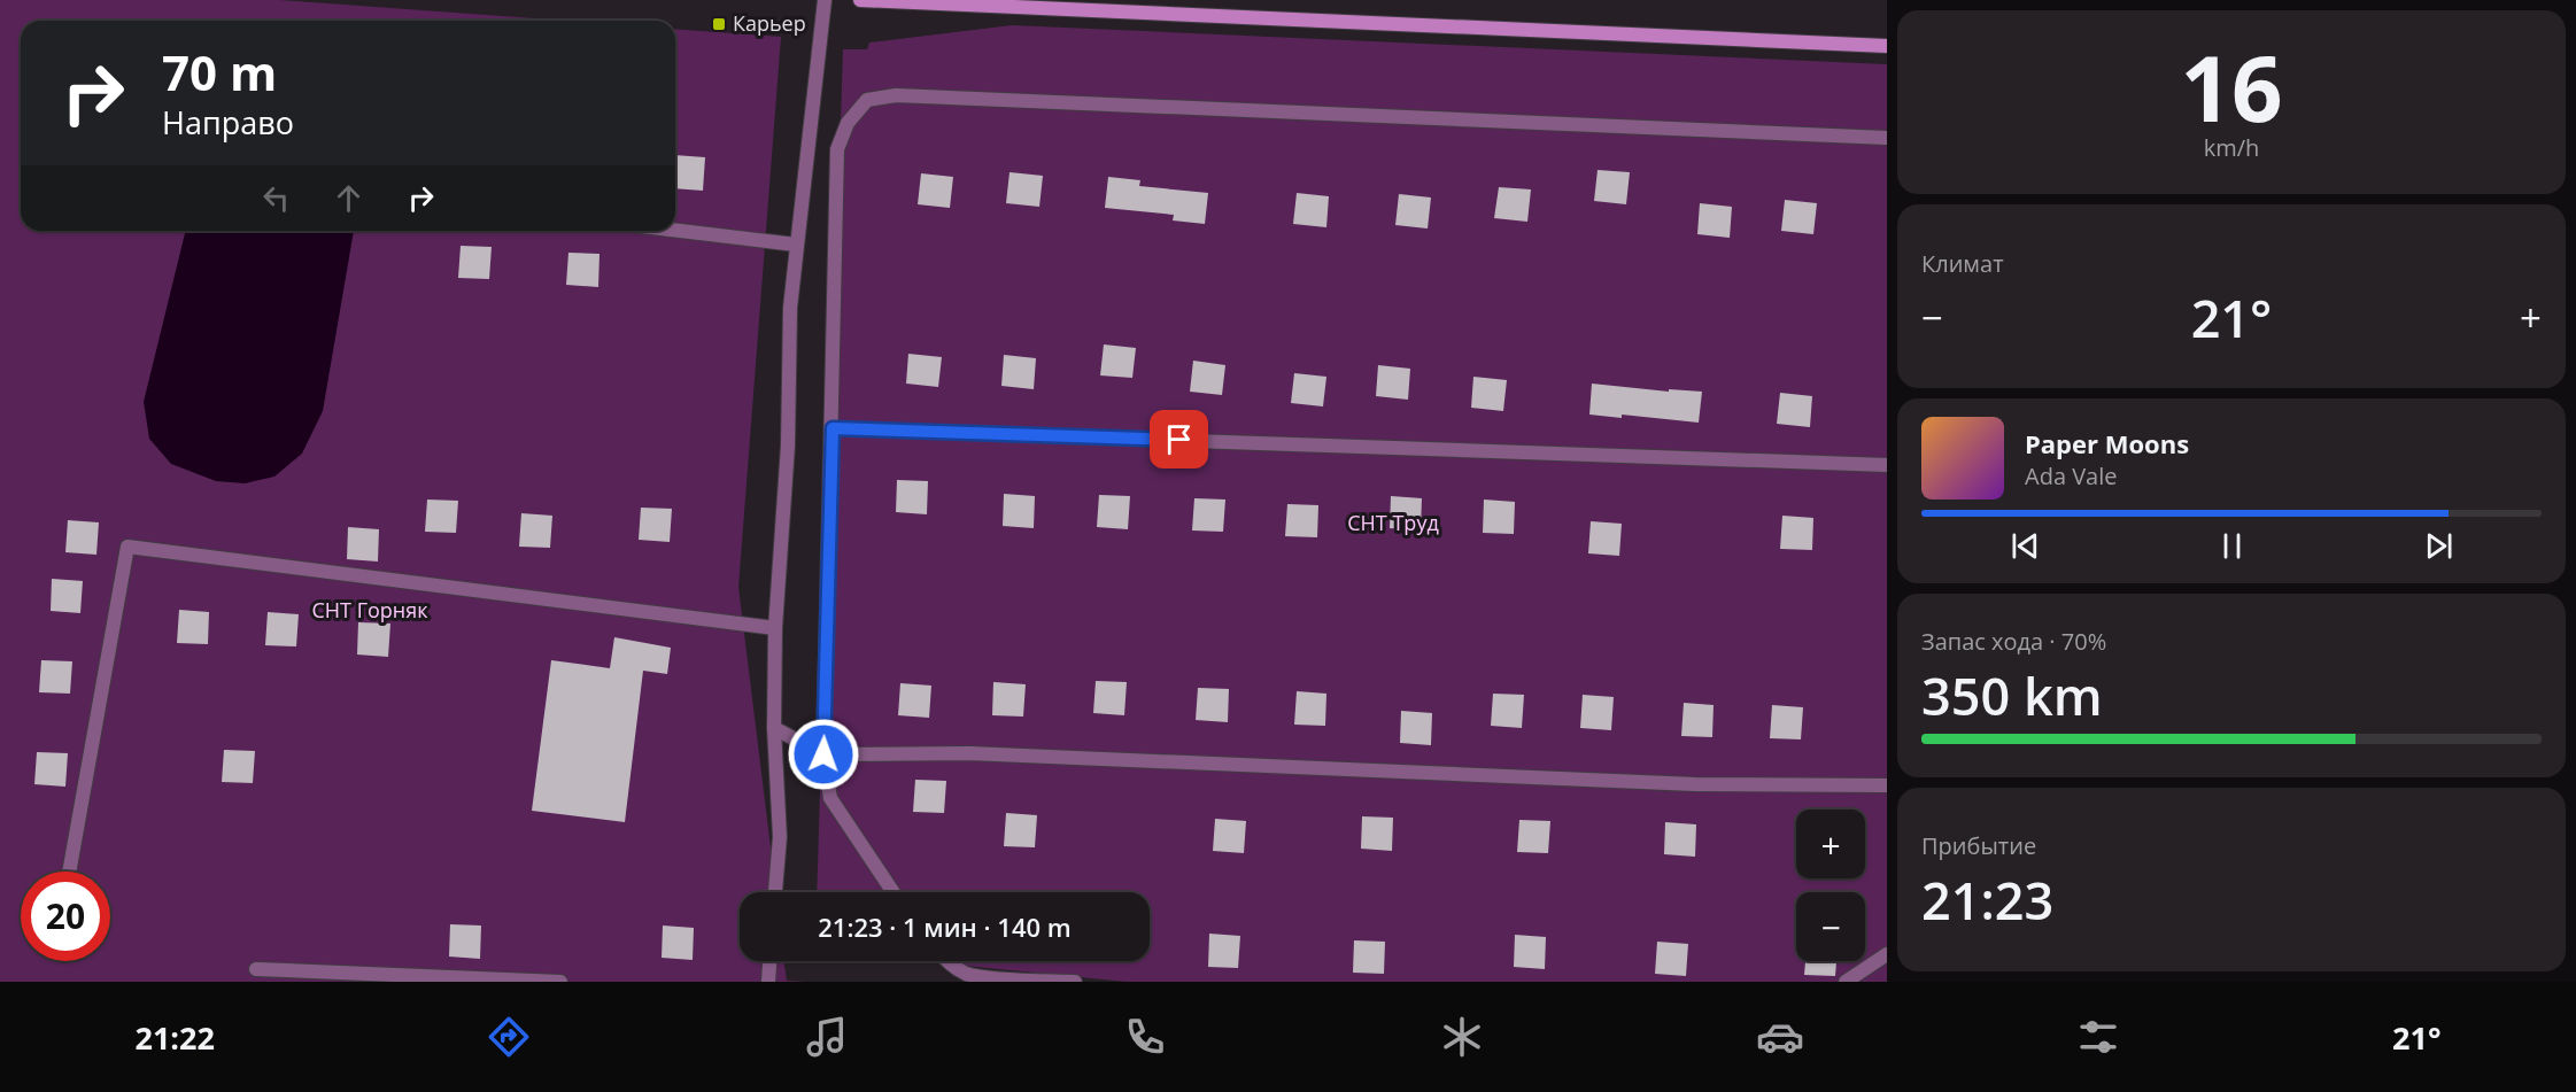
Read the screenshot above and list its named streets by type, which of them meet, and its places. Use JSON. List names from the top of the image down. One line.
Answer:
{"parks":["СНТ Труд","СНТ Горняк"],"places":{"transit":["Карьер"]},"page":{"tile":[["16","km/h"],"Климат",["Запас хода · 70%","350 km"],["Прибытие","21:23"]],"turn":["70 m","Направо"],"heat":["−","21°","+"],"song":["Paper Moons","Ada Vale"],"map_buttons":["+","−"],"limit":"20","trip":"21:23 · 1 мин · 140 m","tabs":["21:22","21°"]}}
